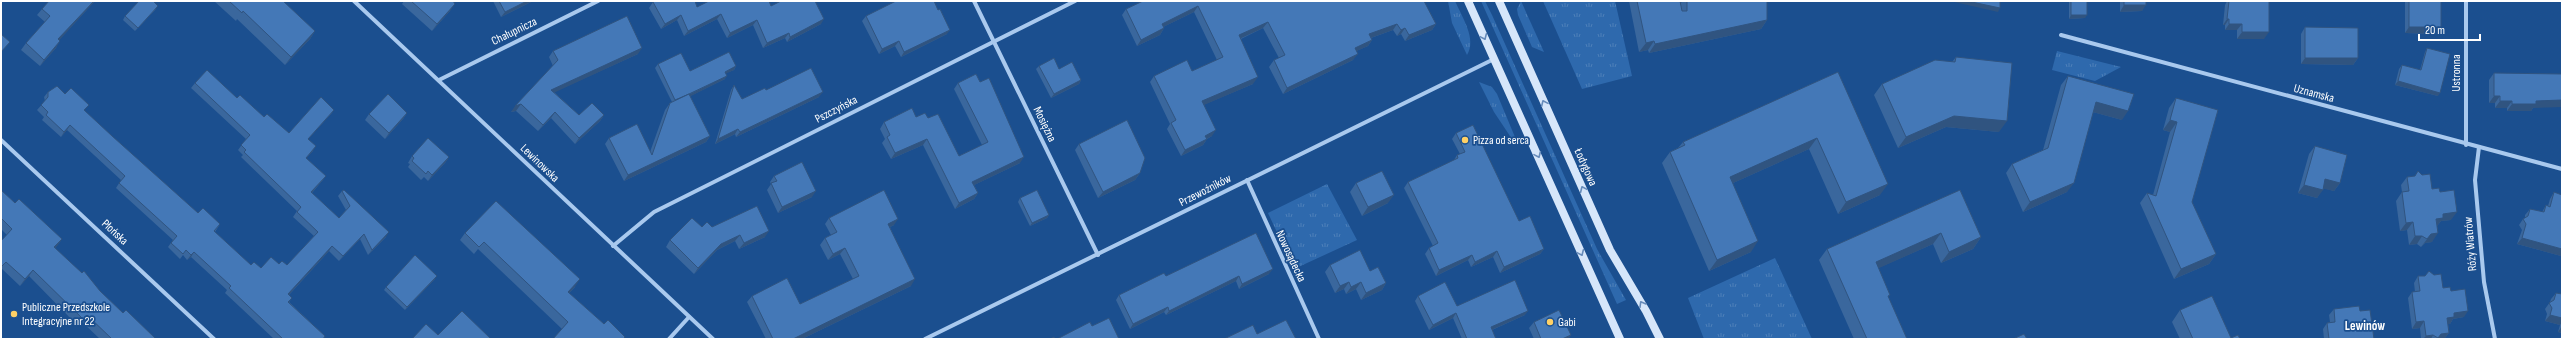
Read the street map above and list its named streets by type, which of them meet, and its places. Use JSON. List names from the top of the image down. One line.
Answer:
{"streets":{"main road":["Łodygowa"],"street":["Chałupnicza","Ustronna","Uznamska","Pszczyńska","Mosiężna","Lewinowska","Przewoźników","Płońska","Róży Wiatrów","Nowosądecka"]},"crossings":[["Chałupnicza","Lewinowska"],["Ustronna","Uznamska"],["Uznamska","Róży Wiatrów"],["Pszczyńska","Mosiężna"],["Pszczyńska","Lewinowska"],["Mosiężna","Przewoźników"],["Przewoźników","Nowosądecka"]],"districts":["Lewinów"],"places":["Pizza od serca","Publiczne Przedszkole Integracyjne nr 22","Gabi"],"scale_bar":"20 m"}
